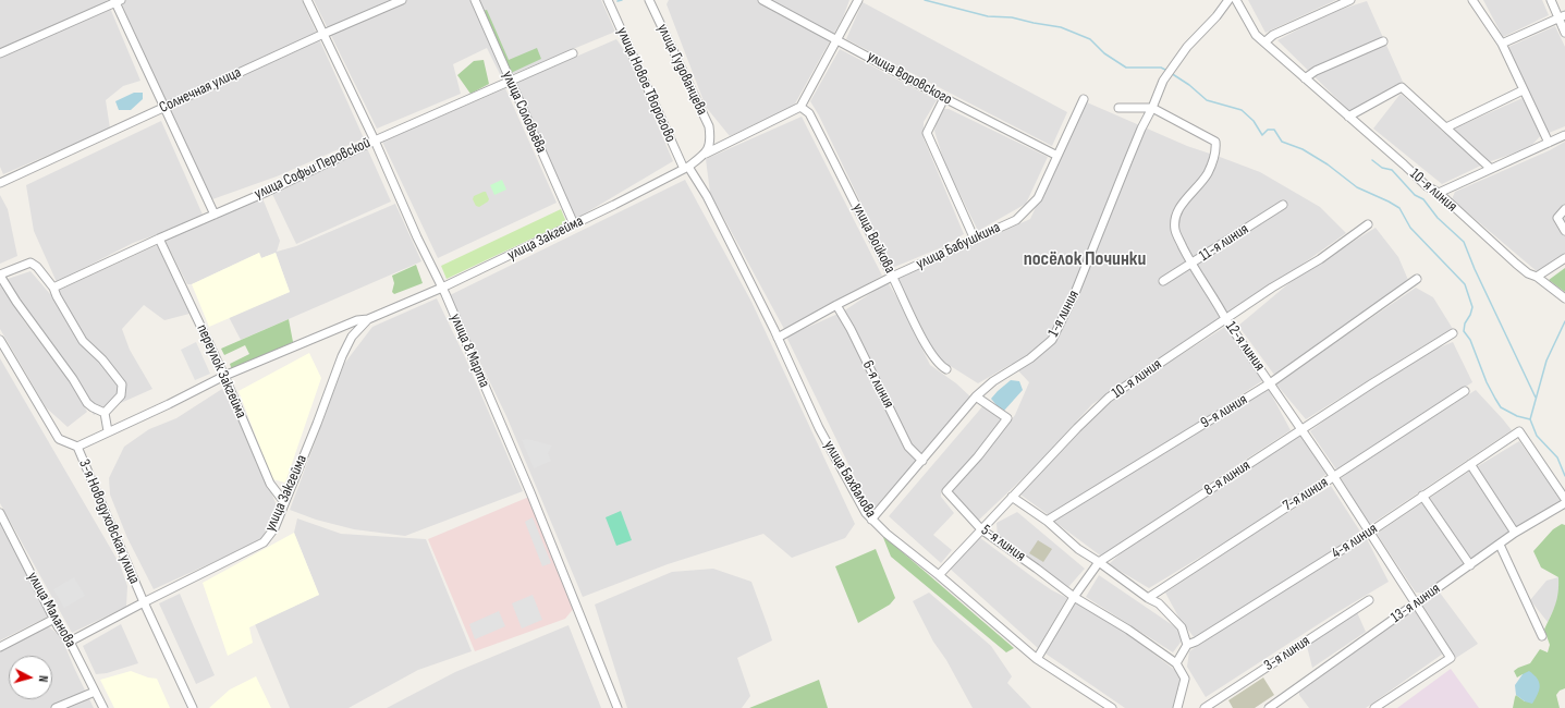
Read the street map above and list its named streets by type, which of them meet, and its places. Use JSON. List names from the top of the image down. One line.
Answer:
{"streets":{"street":["улица Гудованцева","улица Воровского","улица Новое Творогово","Солнечная улица","улица Соловьёва","улица Софьи Перовской","10-я линия","улица Закгейма","улица Войкова","11-я линия","улица Бабушкина","1-я линия","12-я линия","улица 8 Марта","переулок Закгейма","6-я линия","9-я линия","8-я линия","улица Бахвалова","7-я линия","3-я Новодуховская улица","4-я линия","5-я линия","13-я линия","улица Маланова","3-я линия"]},"crossings":[["улица Гудованцева","улица Закгейма"],["улица Воровского","улица Бабушкина"],["улица Новое Творогово","улица Закгейма"],["улица Новое Творогово","улица Бахвалова"],["Солнечная улица","улица 8 Марта"],["улица Соловьёва","улица Софьи Перовской"],["улица Соловьёва","улица Закгейма"],["улица Софьи Перовской","улица 8 Марта"],["улица Софьи Перовской","переулок Закгейма"],["10-я линия","12-я линия"],["10-я линия","улица Бахвалова"],["10-я линия","5-я линия"],["улица Закгейма","улица Войкова"],["улица Закгейма","улица 8 Марта"],["улица Закгейма","переулок Закгейма"],["улица Закгейма","улица Бахвалова"],["улица Закгейма","3-я Новодуховская улица"],["улица Закгейма","улица Маланова"],["улица Войкова","улица Бабушкина"],["11-я линия","12-я линия"],["улица Бабушкина","6-я линия"],["улица Бабушкина","улица Бахвалова"],["1-я линия","12-я линия"],["1-я линия","6-я линия"],["1-я линия","улица Бахвалова"],["1-я линия","5-я линия"],["12-я линия","9-я линия"],["12-я линия","8-я линия"],["12-я линия","7-я линия"],["12-я линия","4-я линия"],["12-я линия","13-я линия"],["8-я линия","улица Бахвалова"],["8-я линия","5-я линия"]],"districts":["посёлок Починки"],"north":"right"}
